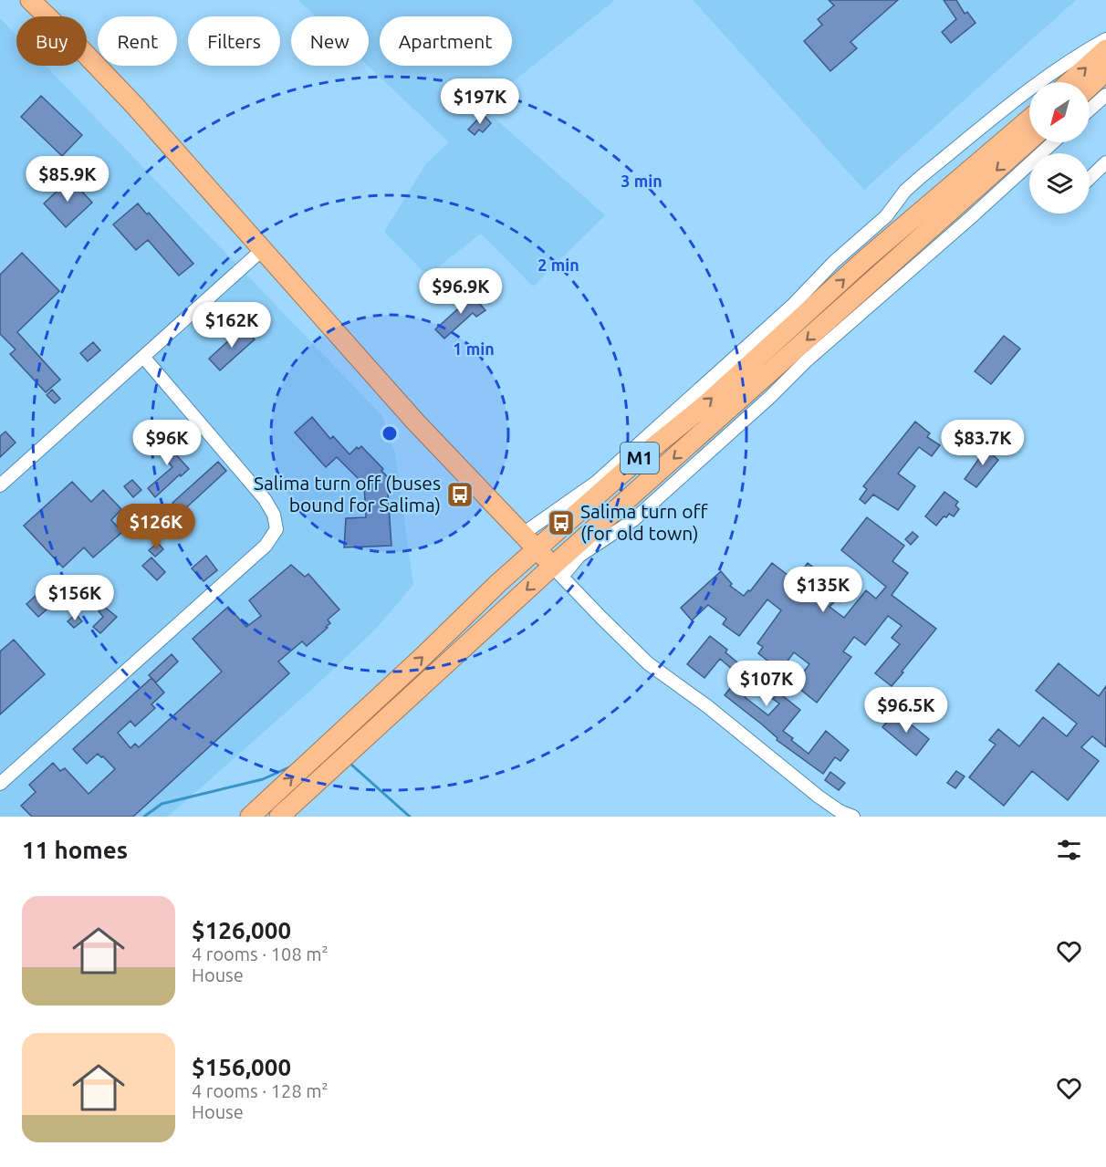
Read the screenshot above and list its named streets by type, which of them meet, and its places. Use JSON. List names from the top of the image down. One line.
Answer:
{"streets":{"highway":["M1"]},"places":{"bus stop":["Salima turn off (buses bound for Salima)","Salima turn off (for old town)"]},"north":"bottom left","page":{"chip":["Buy","Rent","Filters","New","Apartment"],"price":["$197K","$85.9K","$96.9K","$162K","$96K","$83.7K","$126K","$135K","$156K","$107K","$96.5K"],"heading":"11 homes","list":[{"name":"$126,000","note":"4 rooms · 108 m² · House"},{"name":"$156,000","note":"4 rooms · 128 m² · House"}]},"rings":["3 min","2 min","1 min"]}
